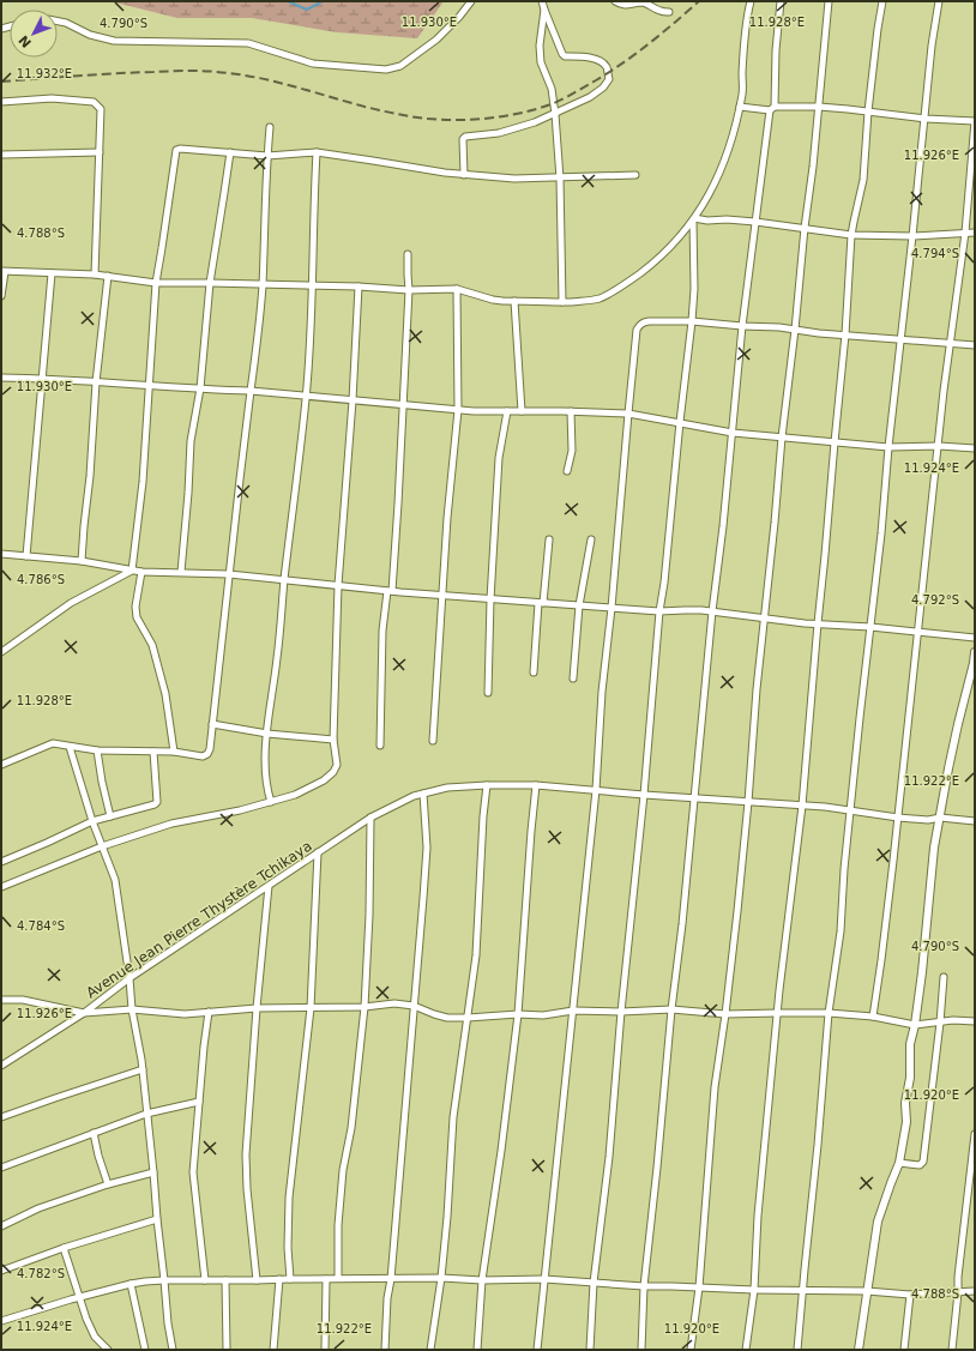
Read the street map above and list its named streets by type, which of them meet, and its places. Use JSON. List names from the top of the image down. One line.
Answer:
{"streets":{"street":["Avenue Jean Pierre Thystère Tchikaya"]},"north":"bottom left","coordinates":["11.930°E","11.928°E","4.790°S","11.932°E","11.926°E","4.788°S","4.794°S","11.924°E","4.786°S","4.792°S","11.922°E","4.784°S","11.920°E","4.782°S"]}
